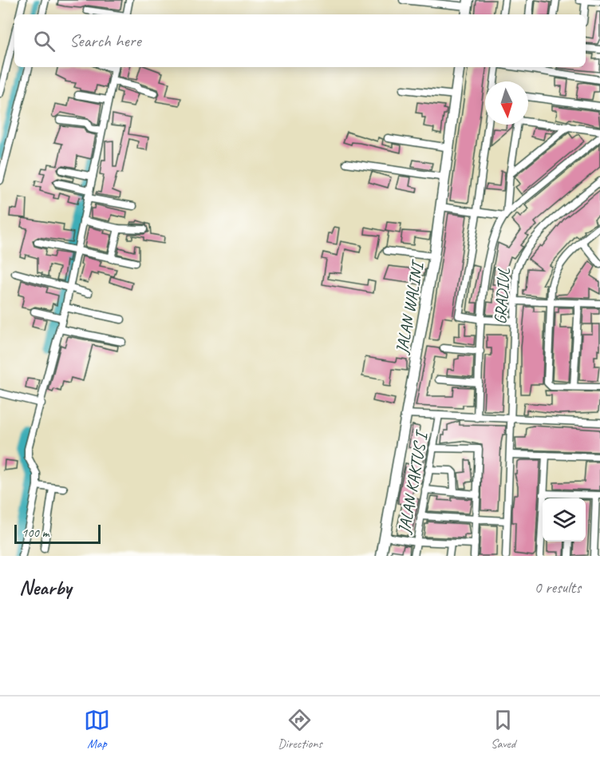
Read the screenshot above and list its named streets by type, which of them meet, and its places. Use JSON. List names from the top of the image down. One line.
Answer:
{"streets":{"street":["GRADIUL","JALAN WALINI","JALAN KAKTUS I"]},"scale_bar":"100 m","north":"bottom","page":{"search":"Search here","scale":"100 m","heading":["Nearby","0 results"],"nav":["Map","Directions","Saved"]}}
